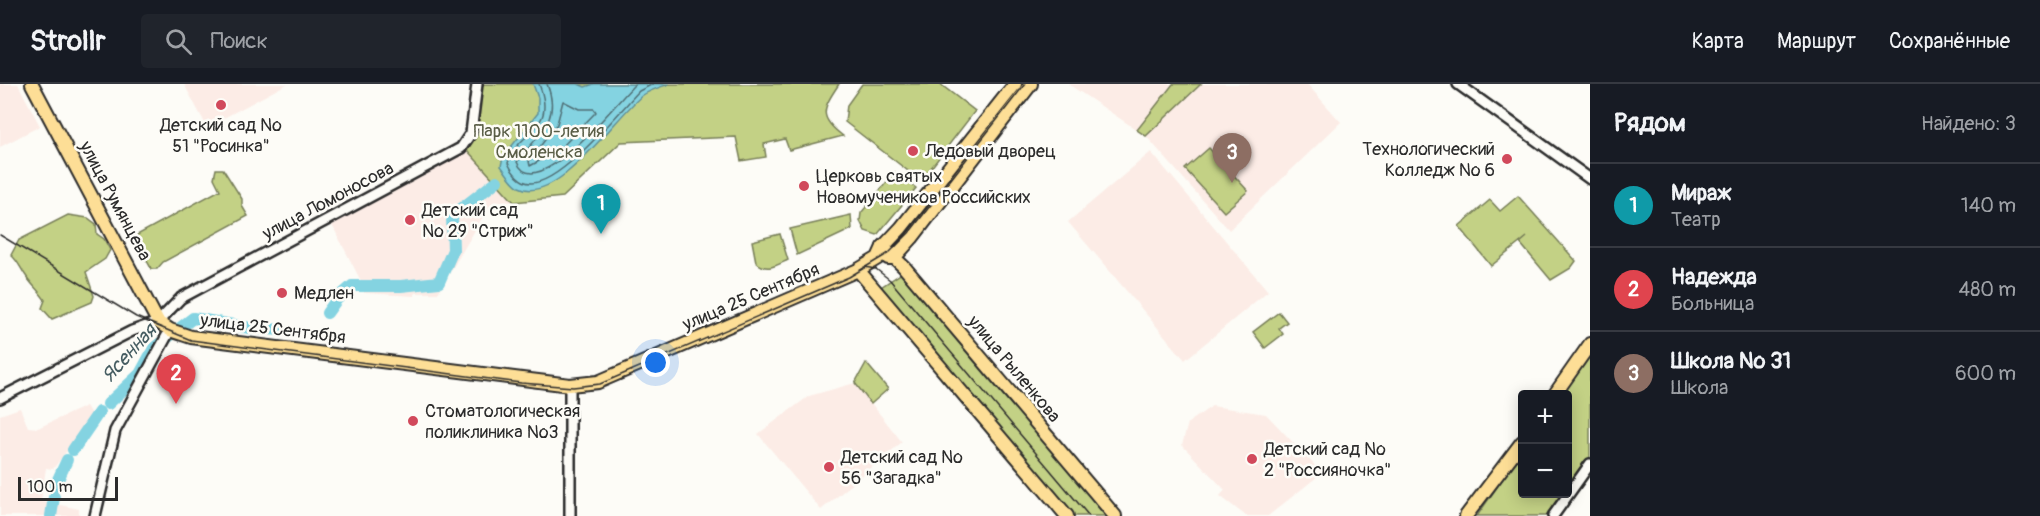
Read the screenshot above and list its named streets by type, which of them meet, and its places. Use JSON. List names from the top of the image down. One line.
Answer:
{"streets":{"main road":["улица Румянцева","улица 25 Сентября","улица Рыленкова"],"street":["улица Ломоносова"]},"crossings":[["улица Румянцева","улица Ломоносова"],["улица Румянцева","улица 25 Сентября"],["улица 25 Сентября","улица Рыленкова"]],"water":["Ясенная"],"parks":["Парк 1100-летия Смоленска"],"places":["Детский сад № 51 \"Росинка\"","Ледовый дворец","Технологический Колледж № 6","Церковь святых Новомучеников Российских","Детский сад № 29 \"Стриж\"","Медлен","Стоматологическая поликлиника №3","Детский сад № 2 \"Россияночка\"","Детский сад № 56 \"Загадка\""],"scale_bar":"100 m","page":{"header":"Strollr","search":"Поиск","nav":["Карта","Маршрут","Сохранённые"],"heading":["Рядом","Найдено: 3"],"pins":["3","1","2"],"list":[{"mark":"1","name":"Мираж","note":"Театр","value":"140 m"},{"mark":"2","name":"Надежда","note":"Больница","value":"480 m"},{"mark":"3","name":"Школа № 31","note":"Школа","value":"600 m"}],"map_buttons":["+","−"],"scale":"100 m"}}
